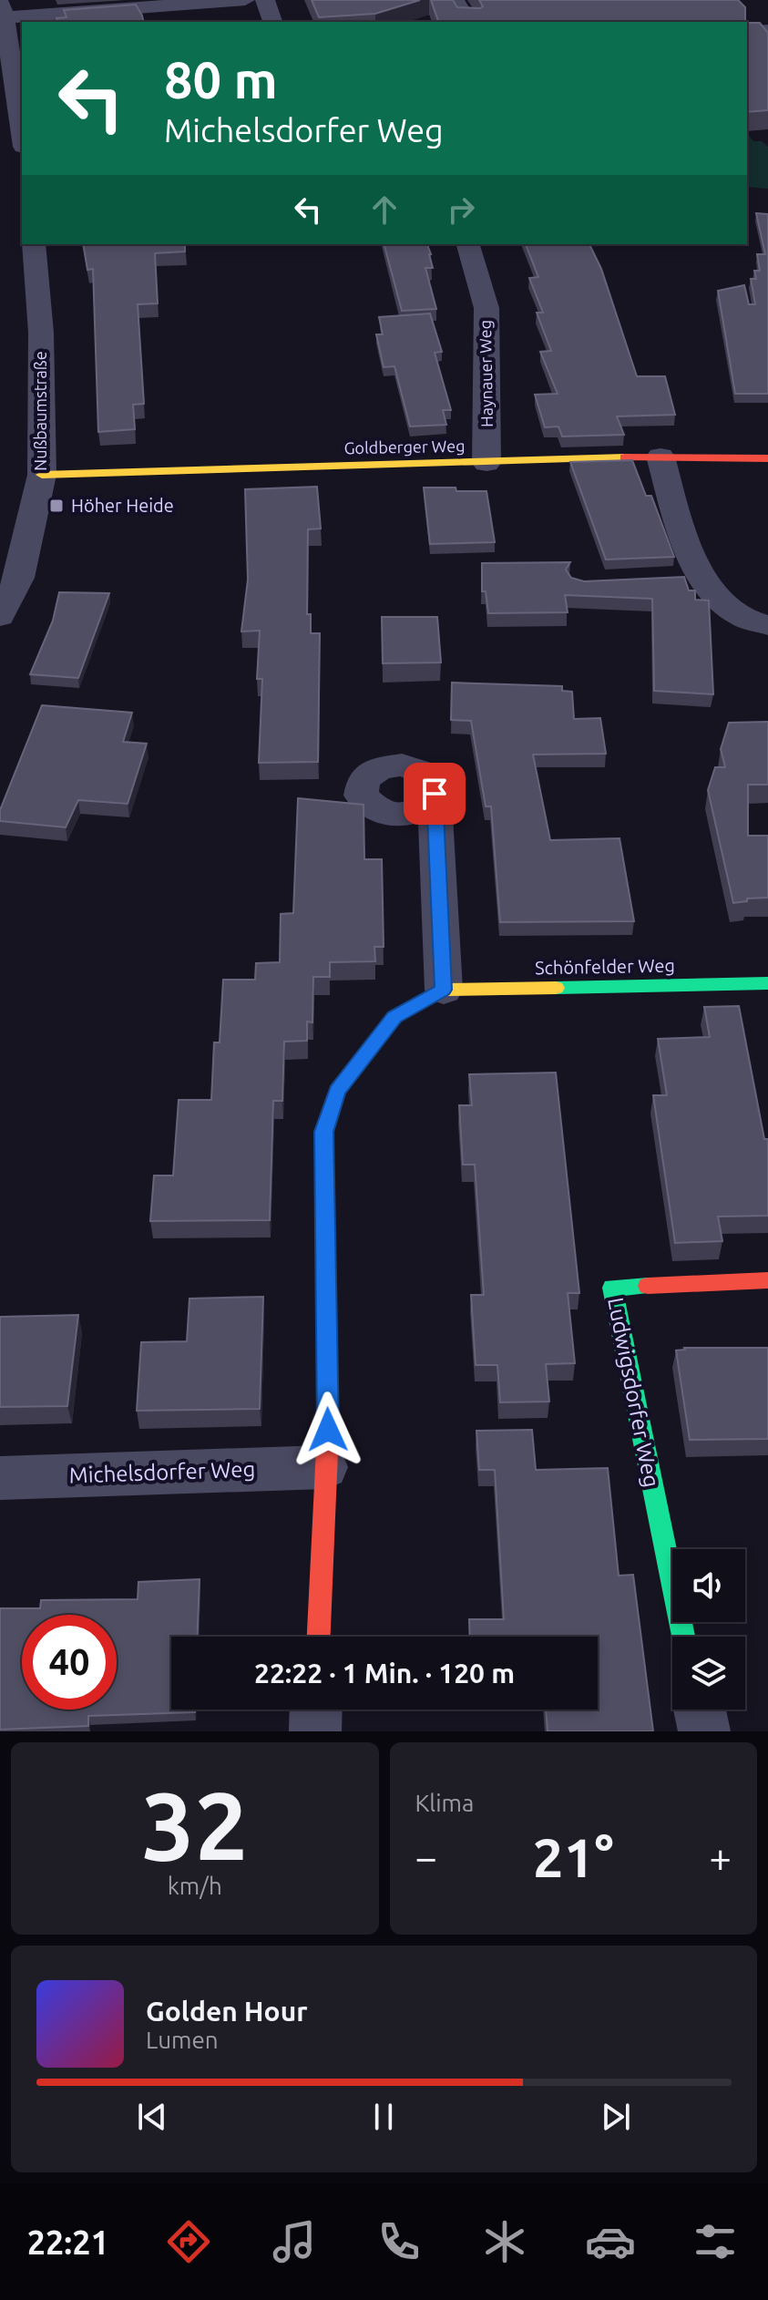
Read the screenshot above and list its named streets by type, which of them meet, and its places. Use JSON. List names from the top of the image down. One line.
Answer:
{"streets":{"street":["Haynauer Weg","Nußbaumstraße","Goldberger Weg","Schönfelder Weg","Ludwigsdorfer Weg","Michelsdorfer Weg"]},"crossings":[["Haynauer Weg","Goldberger Weg"],["Nußbaumstraße","Goldberger Weg"]],"places":{"transit":["Höher Heide"]},"page":{"turn":["80 m","Michelsdorfer Weg"],"limit":"40","trip":"22:22 · 1 Min. · 120 m","tile":[["32","km/h"],"Klima"],"heat":["−","21°","+"],"song":["Golden Hour","Lumen"],"tabs":"22:21"}}
